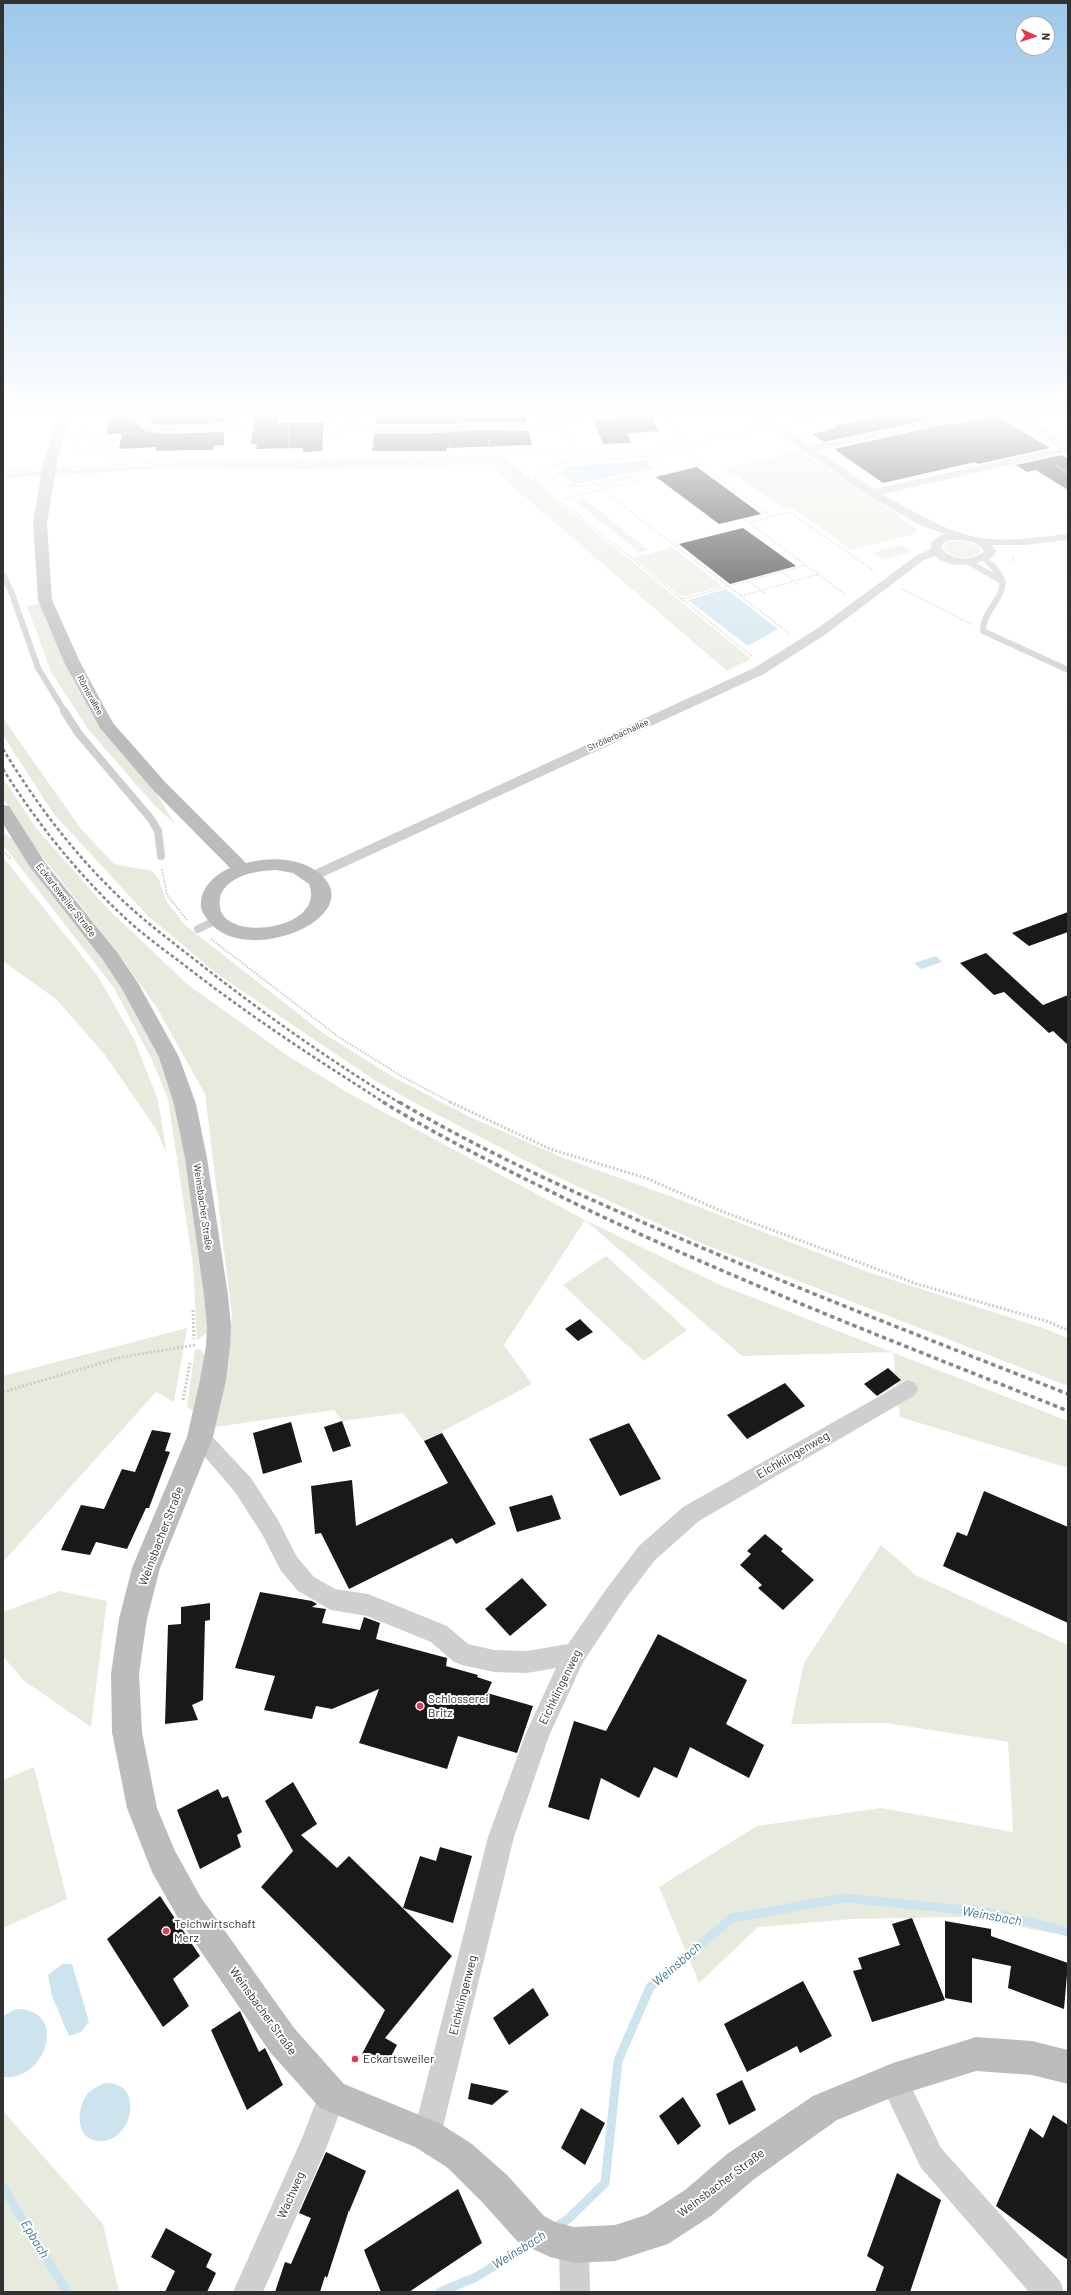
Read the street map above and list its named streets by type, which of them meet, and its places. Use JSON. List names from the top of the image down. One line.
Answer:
{"streets":{"street":["Römerallee","Ströllerbachallee","Eckartsweiler Straße","Weinsbacher Straße","Eichklingenweg","Wachweg"]},"crossings":[["Römerallee","Ströllerbachallee"],["Eckartsweiler Straße","Weinsbacher Straße"],["Weinsbacher Straße","Eichklingenweg"],["Weinsbacher Straße","Wachweg"]],"water":["Weinsbach","Epbach"],"places":["Schlosserei Britz","Teichwirtschaft Merz","Eckartsweiler"],"north":"right"}
